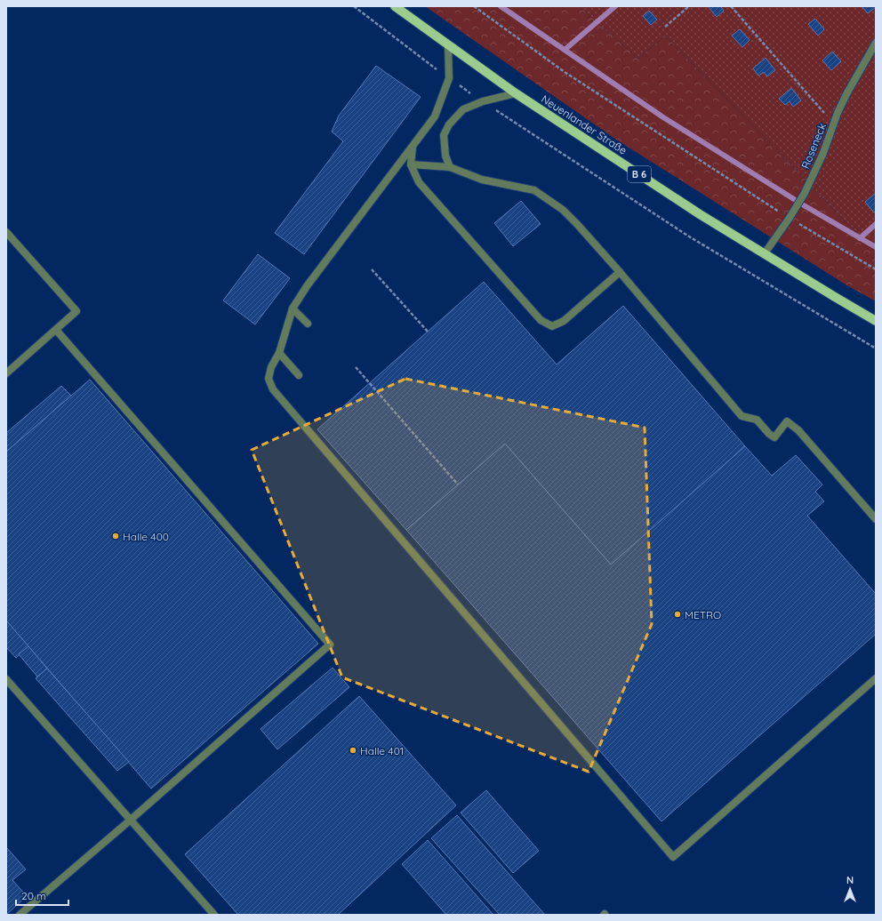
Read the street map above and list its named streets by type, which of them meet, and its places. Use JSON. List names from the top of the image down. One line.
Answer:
{"streets":{"main road":["Neuenlander Straße","B 6"],"lane":["Roseneck"]},"crossings":[["Neuenlander Straße","Roseneck"]],"places":["Halle 400","METRO","Halle 401"],"scale_bar":"20 m","north":"top"}
